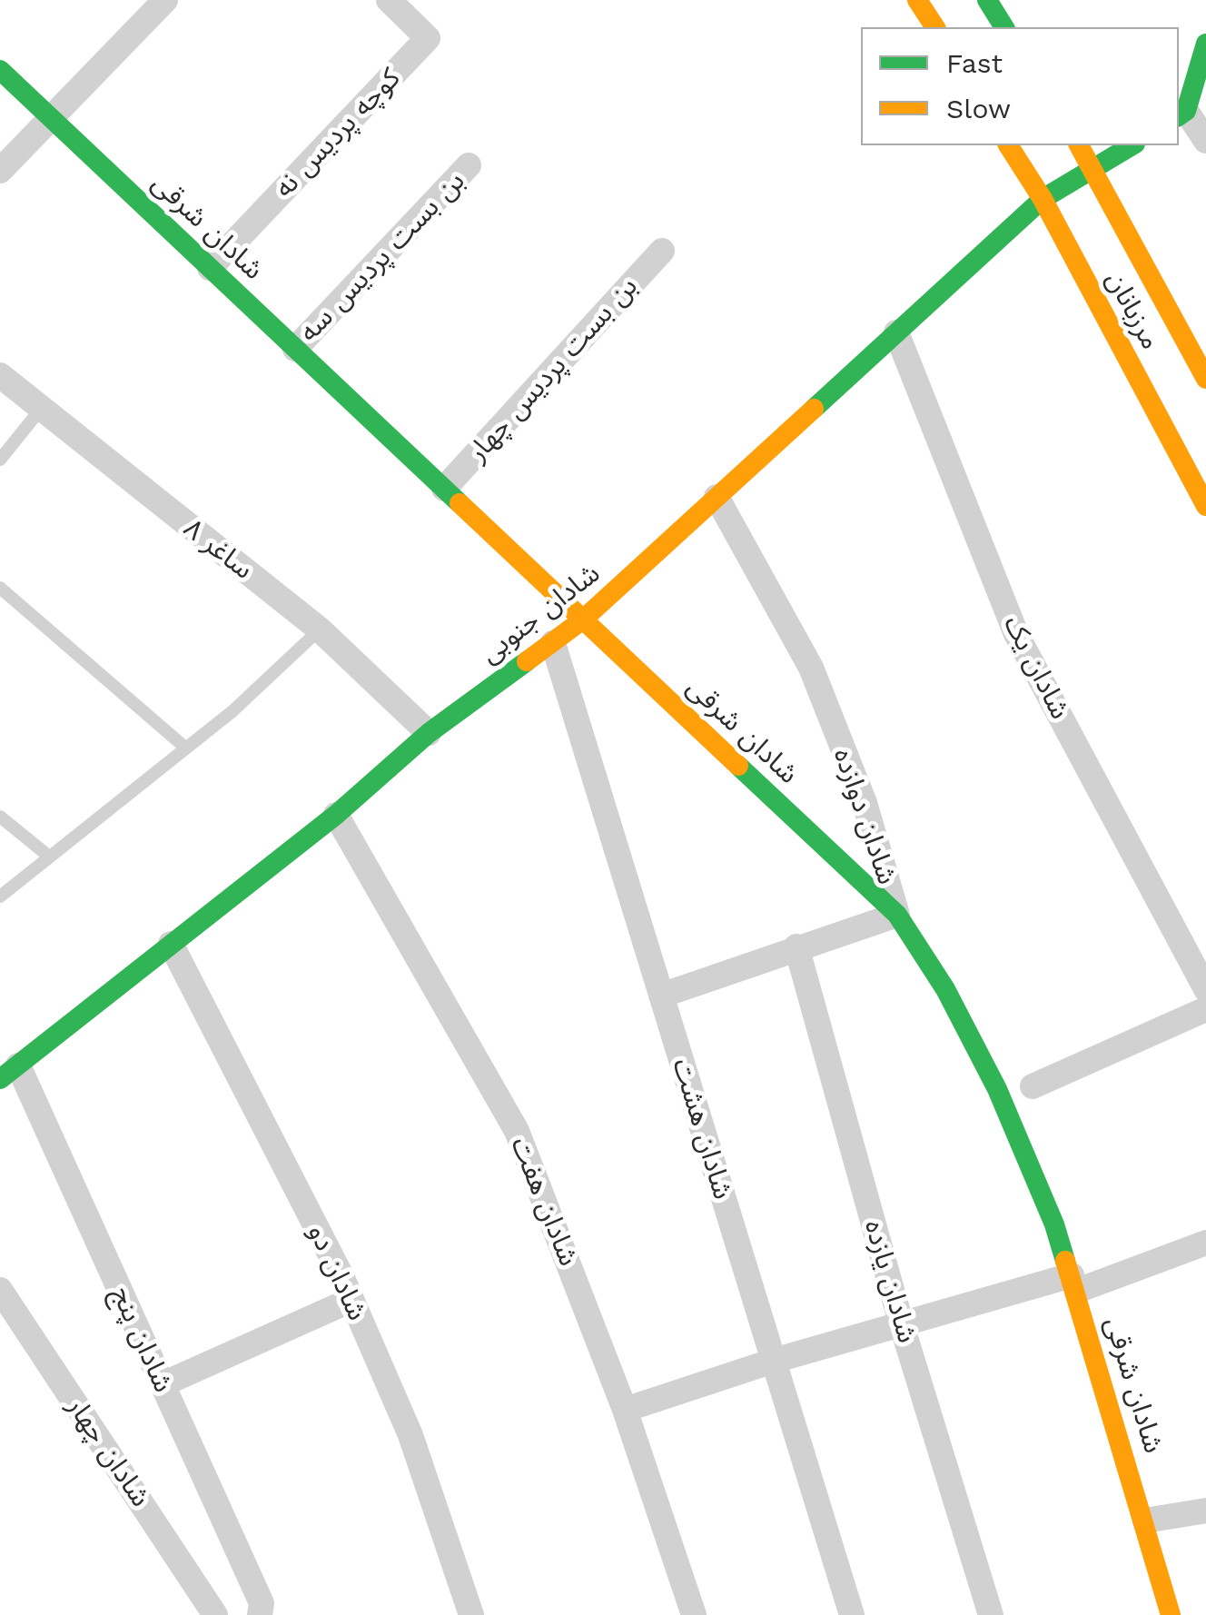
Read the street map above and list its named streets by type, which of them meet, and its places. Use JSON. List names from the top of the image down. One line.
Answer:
{"streets":{"street":["کوچه پردیس نه","شادان شرقی","بن بست پردیس سه","مرزبانان","بن بست پردیس چهار","ساغر ٨","شادان جنوبی","شادان یک","شادان دوازده","شادان هشت","شادان هفت","شادان دو","شادان یازده","شادان پنج","شادان چهار"]},"crossings":[["کوچه پردیس نه","شادان شرقی"],["شادان شرقی","بن بست پردیس سه"],["شادان شرقی","بن بست پردیس چهار"],["شادان شرقی","شادان جنوبی"],["شادان شرقی","شادان دوازده"],["مرزبانان","شادان جنوبی"],["ساغر ٨","شادان جنوبی"],["شادان جنوبی","شادان یک"],["شادان جنوبی","شادان دوازده"],["شادان جنوبی","شادان هشت"],["شادان جنوبی","شادان هفت"],["شادان جنوبی","شادان دو"],["شادان جنوبی","شادان پنج"],["شادان دوازده","شادان هشت"],["شادان دوازده","شادان یازده"]],"legend":["Fast","Slow"]}
